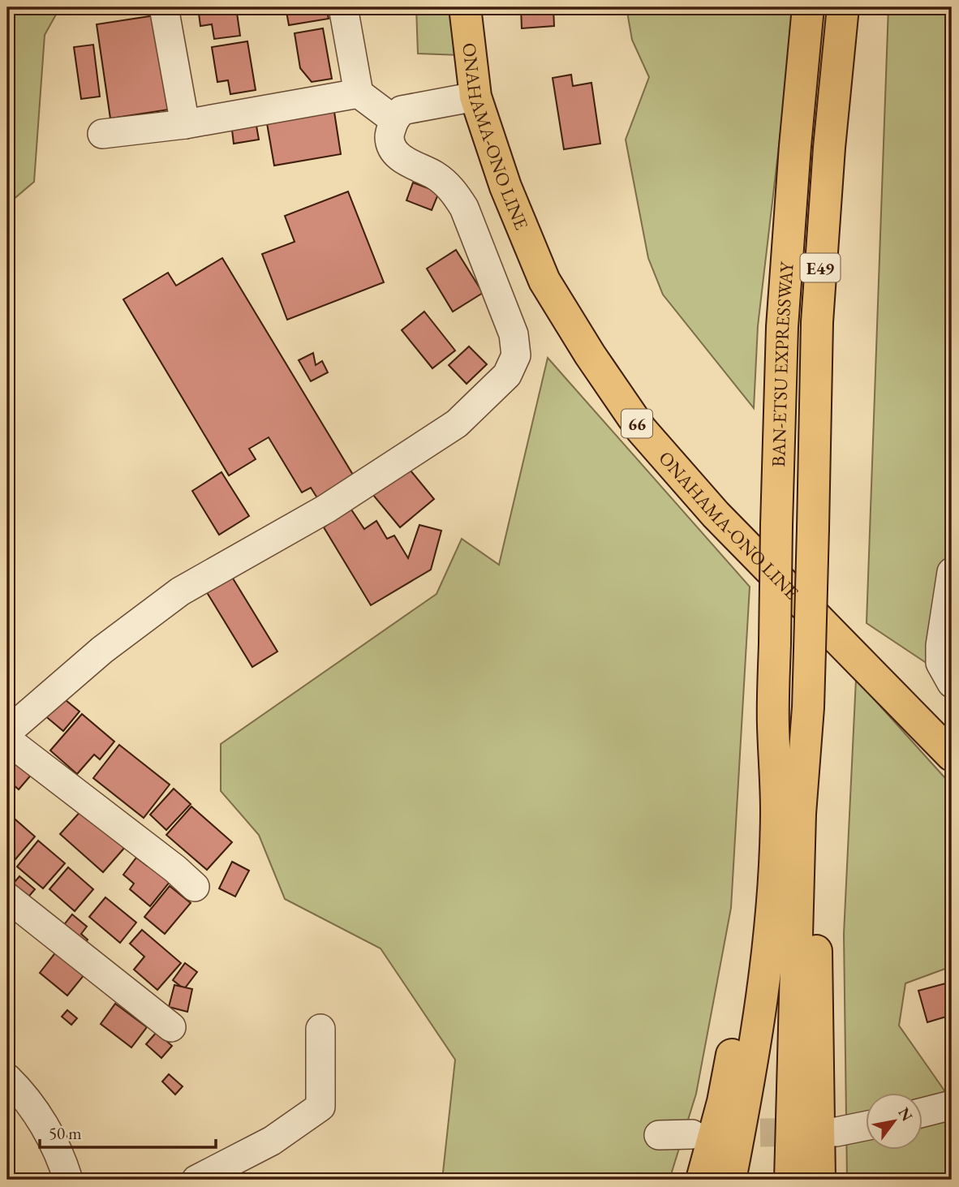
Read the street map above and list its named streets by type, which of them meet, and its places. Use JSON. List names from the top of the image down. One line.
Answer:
{"streets":{"main road":["ONAHAMA-ONO LINE","E49","BAN-ETSU EXPRESSWAY","66"]},"scale_bar":"50 m","north":"top right"}
